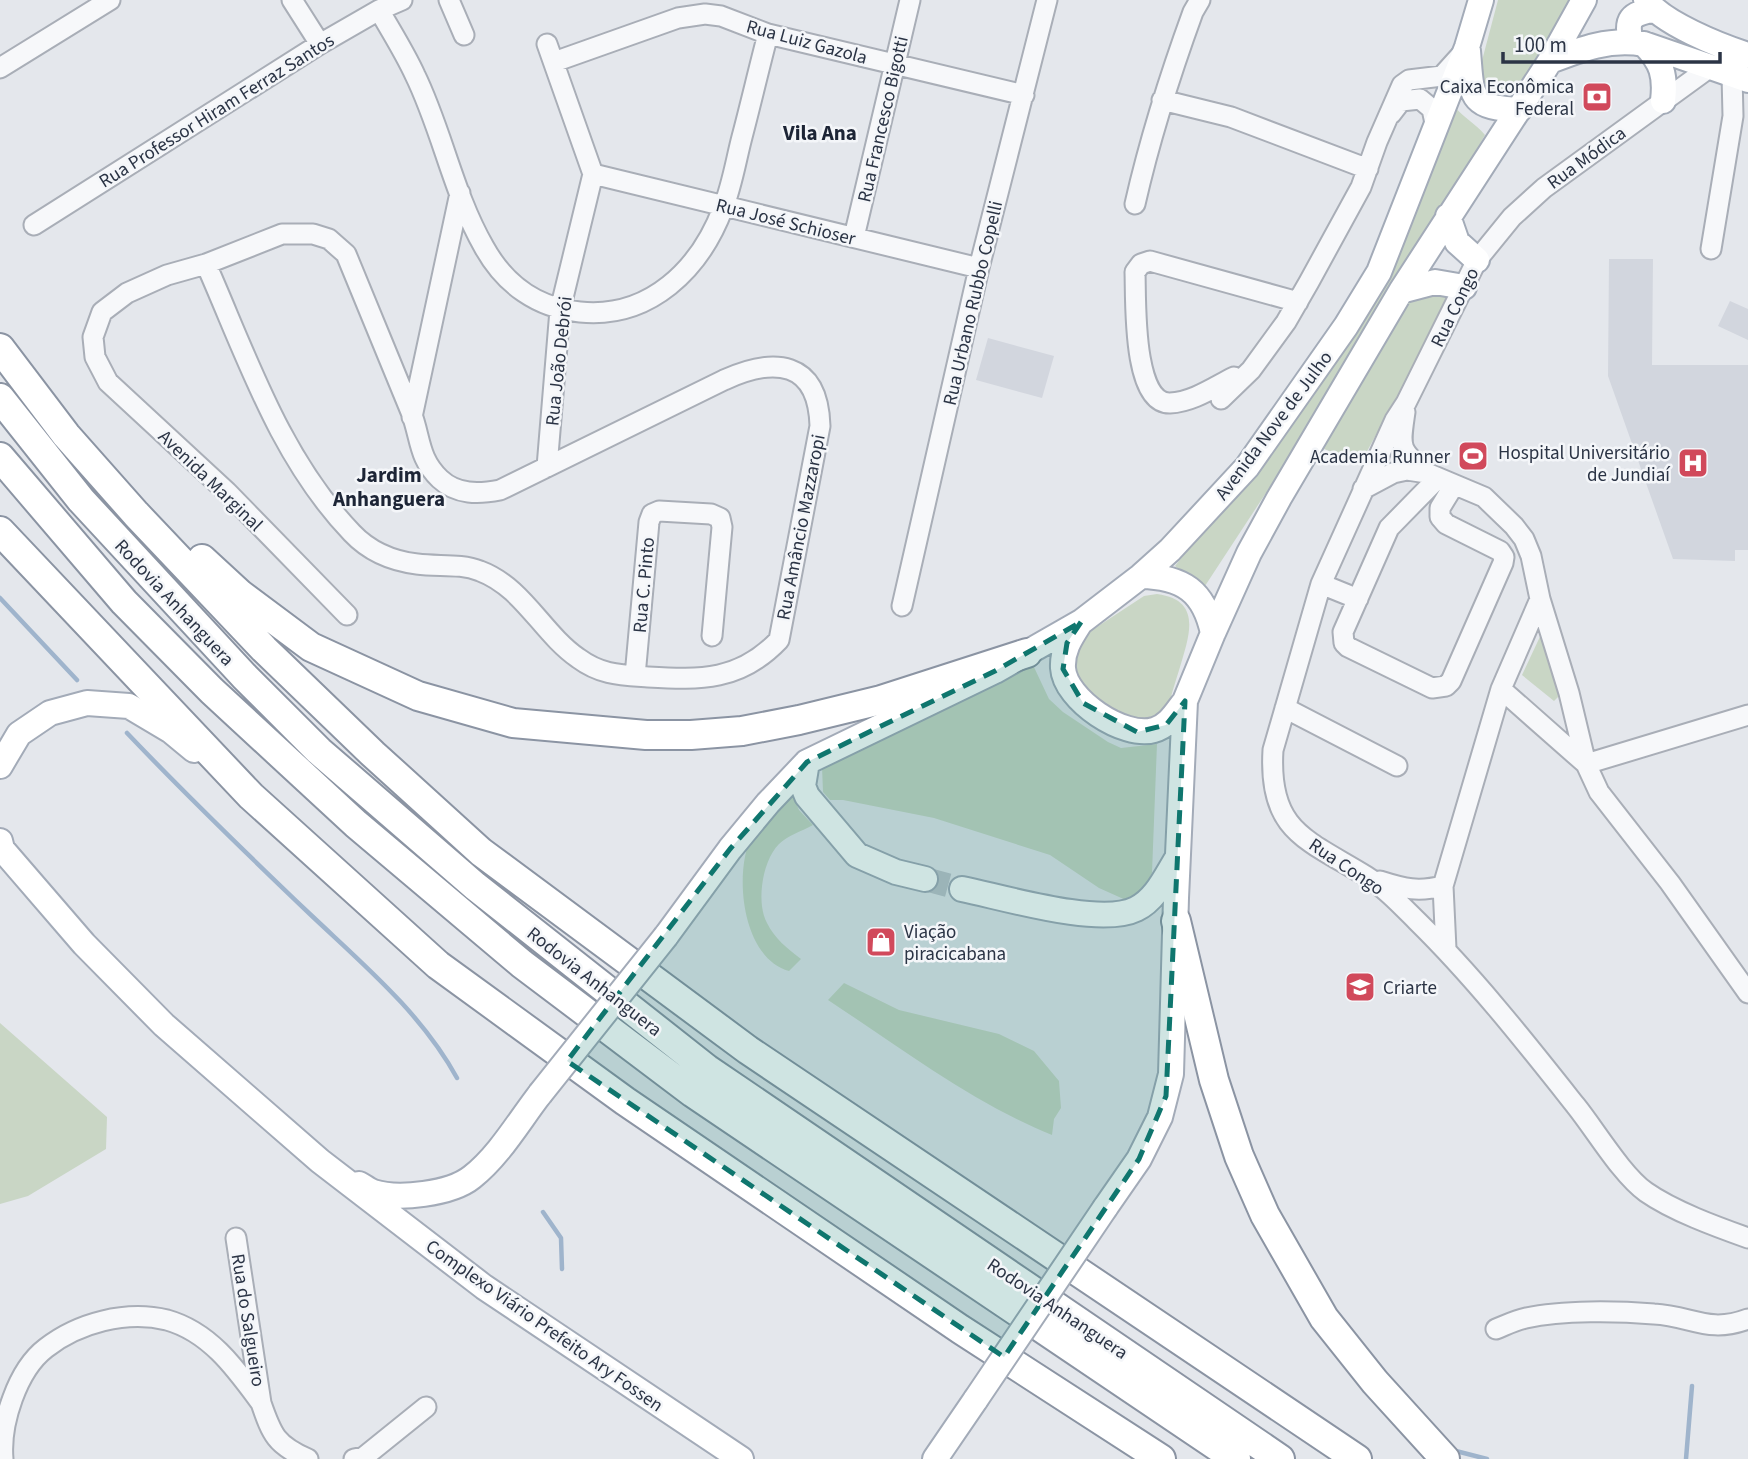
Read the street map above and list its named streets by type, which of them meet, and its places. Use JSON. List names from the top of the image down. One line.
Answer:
{"streets":{"highway":["Rodovia Anhanguera"],"main road":["Avenida Nove de Julho","Complexo Viário Prefeito Ary Fossen"],"street":["Rua Luiz Gazola","Rua Professor Hiram Ferraz Santos","Rua Francesco Bigotti","Rua Módica","Rua José Schioser","Rua Urbano Rubbo Copelli","Rua Congo","Rua João Debrói","Avenida Marginal","Rua Amâncio Mazzaropi","Rua C. Pinto","Rua do Salgueiro"]},"crossings":[["Rua Luiz Gazola","Rua Francesco Bigotti"],["Rua Luiz Gazola","Rua José Schioser"],["Rua Luiz Gazola","Rua Urbano Rubbo Copelli"],["Rua Luiz Gazola","Rua João Debrói"],["Rua Francesco Bigotti","Rua José Schioser"],["Rua Módica","Rua Congo"],["Rua José Schioser","Rua Urbano Rubbo Copelli"],["Rua José Schioser","Rua João Debrói"],["Rua João Debrói","Rua Amâncio Mazzaropi"],["Avenida Nove de Julho","Complexo Viário Prefeito Ary Fossen"],["Rua Amâncio Mazzaropi","Rua C. Pinto"]],"districts":["Vila Ana","Jardim Anhanguera"],"places":{"bank":["Caixa Econômica Federal"],"sports":["Academia Runner"],"hospital":["Hospital Universitário de Jundiaí"],"shop":["Viação piracicabana"],"school or university":["Criarte"]},"scale_bar":"100 m"}
